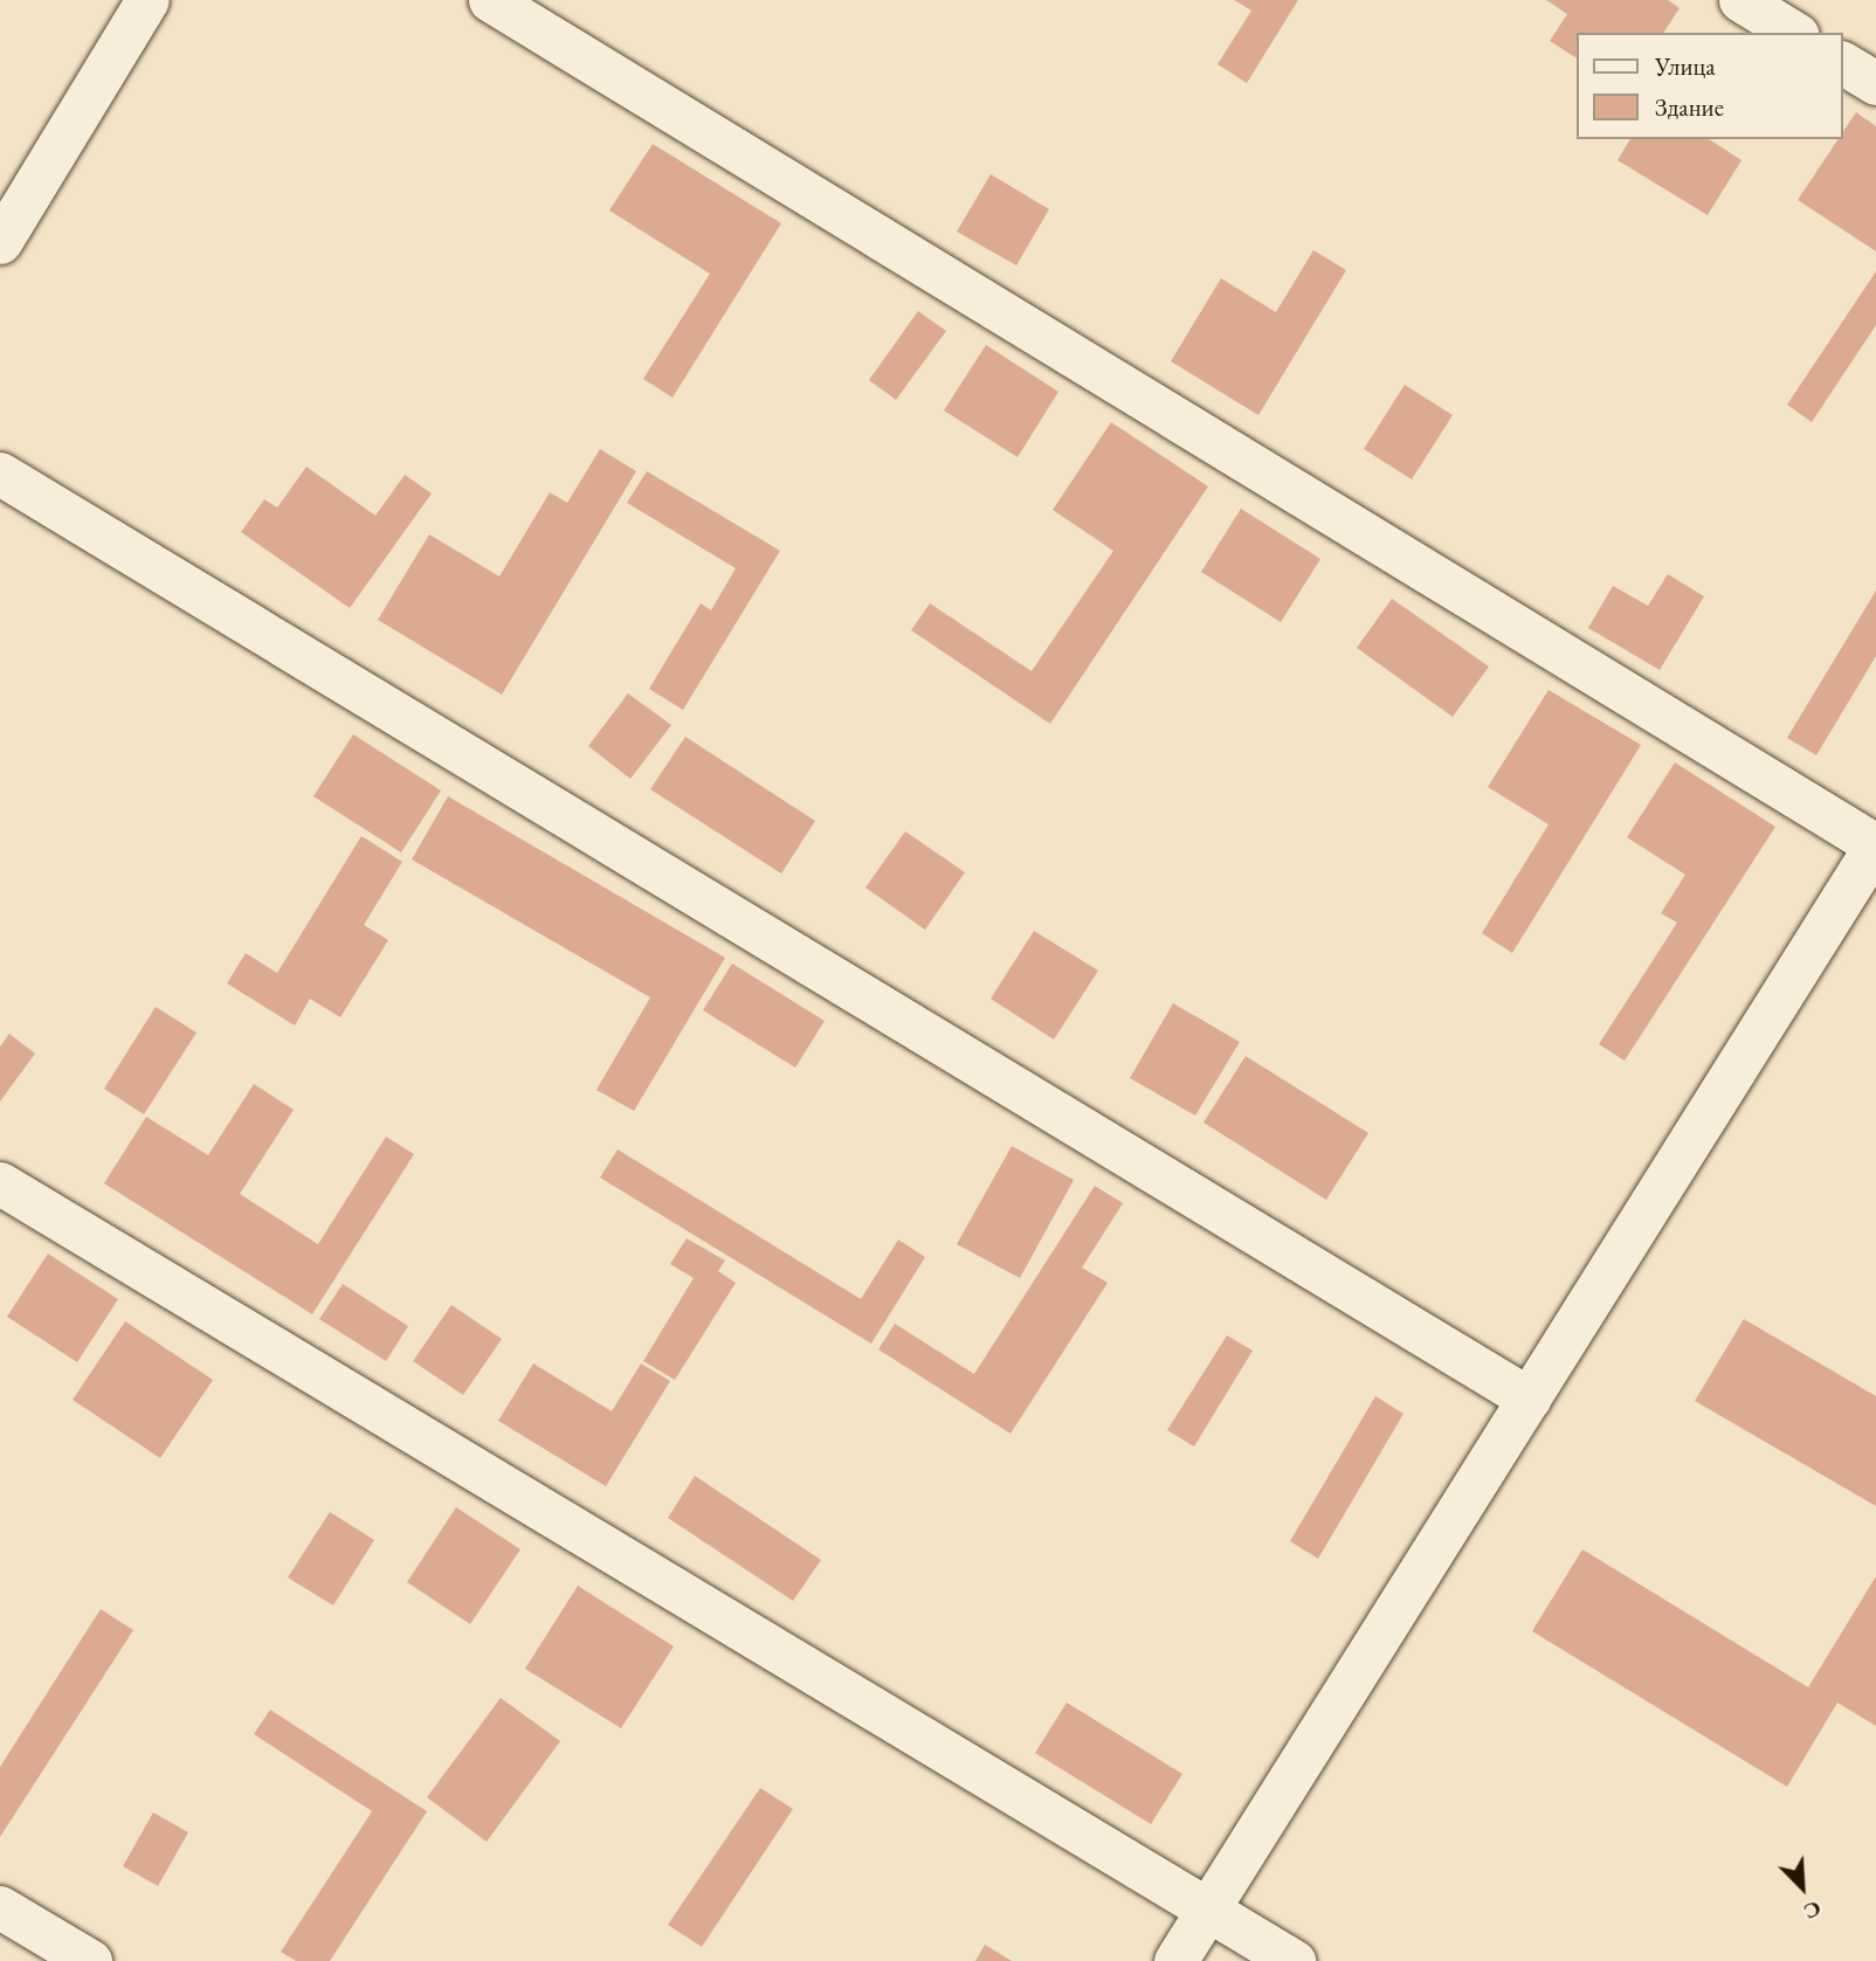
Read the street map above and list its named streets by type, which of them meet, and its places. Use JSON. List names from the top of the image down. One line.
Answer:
{"legend":["Улица","Здание"],"north":"bottom right"}
